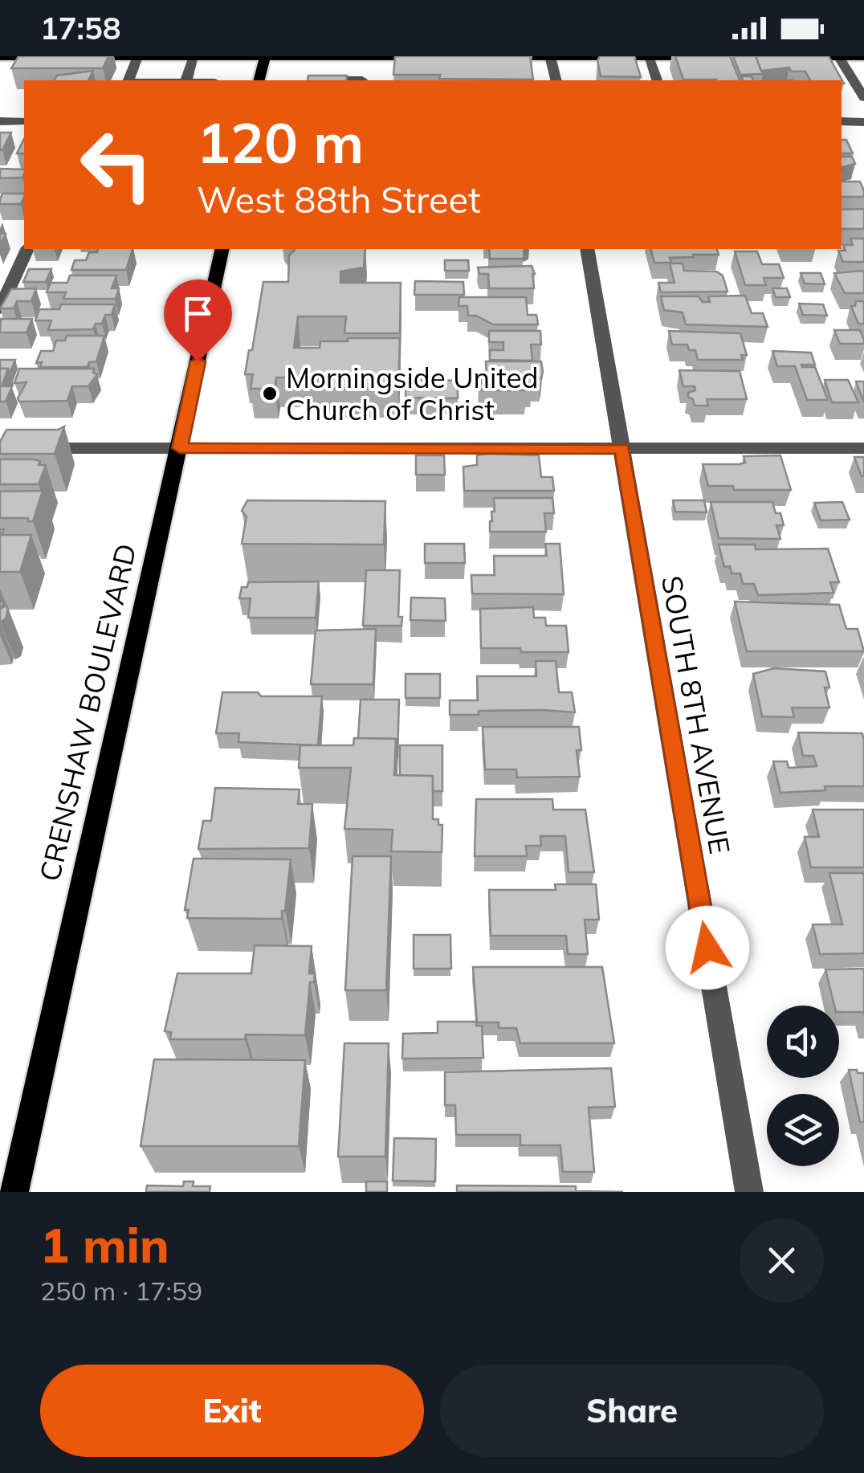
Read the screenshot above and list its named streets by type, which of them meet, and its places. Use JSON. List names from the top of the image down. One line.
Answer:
{"streets":{"main road":["CRENSHAW BOULEVARD"],"street":["SOUTH 8TH AVENUE"]},"places":["Morningside United Church of Christ"],"page":{"status":"17:58","turn":["120 m","West 88th Street"],"heading":["1 min","250 m · 17:59"],"buttons":["Exit","Share"]}}
